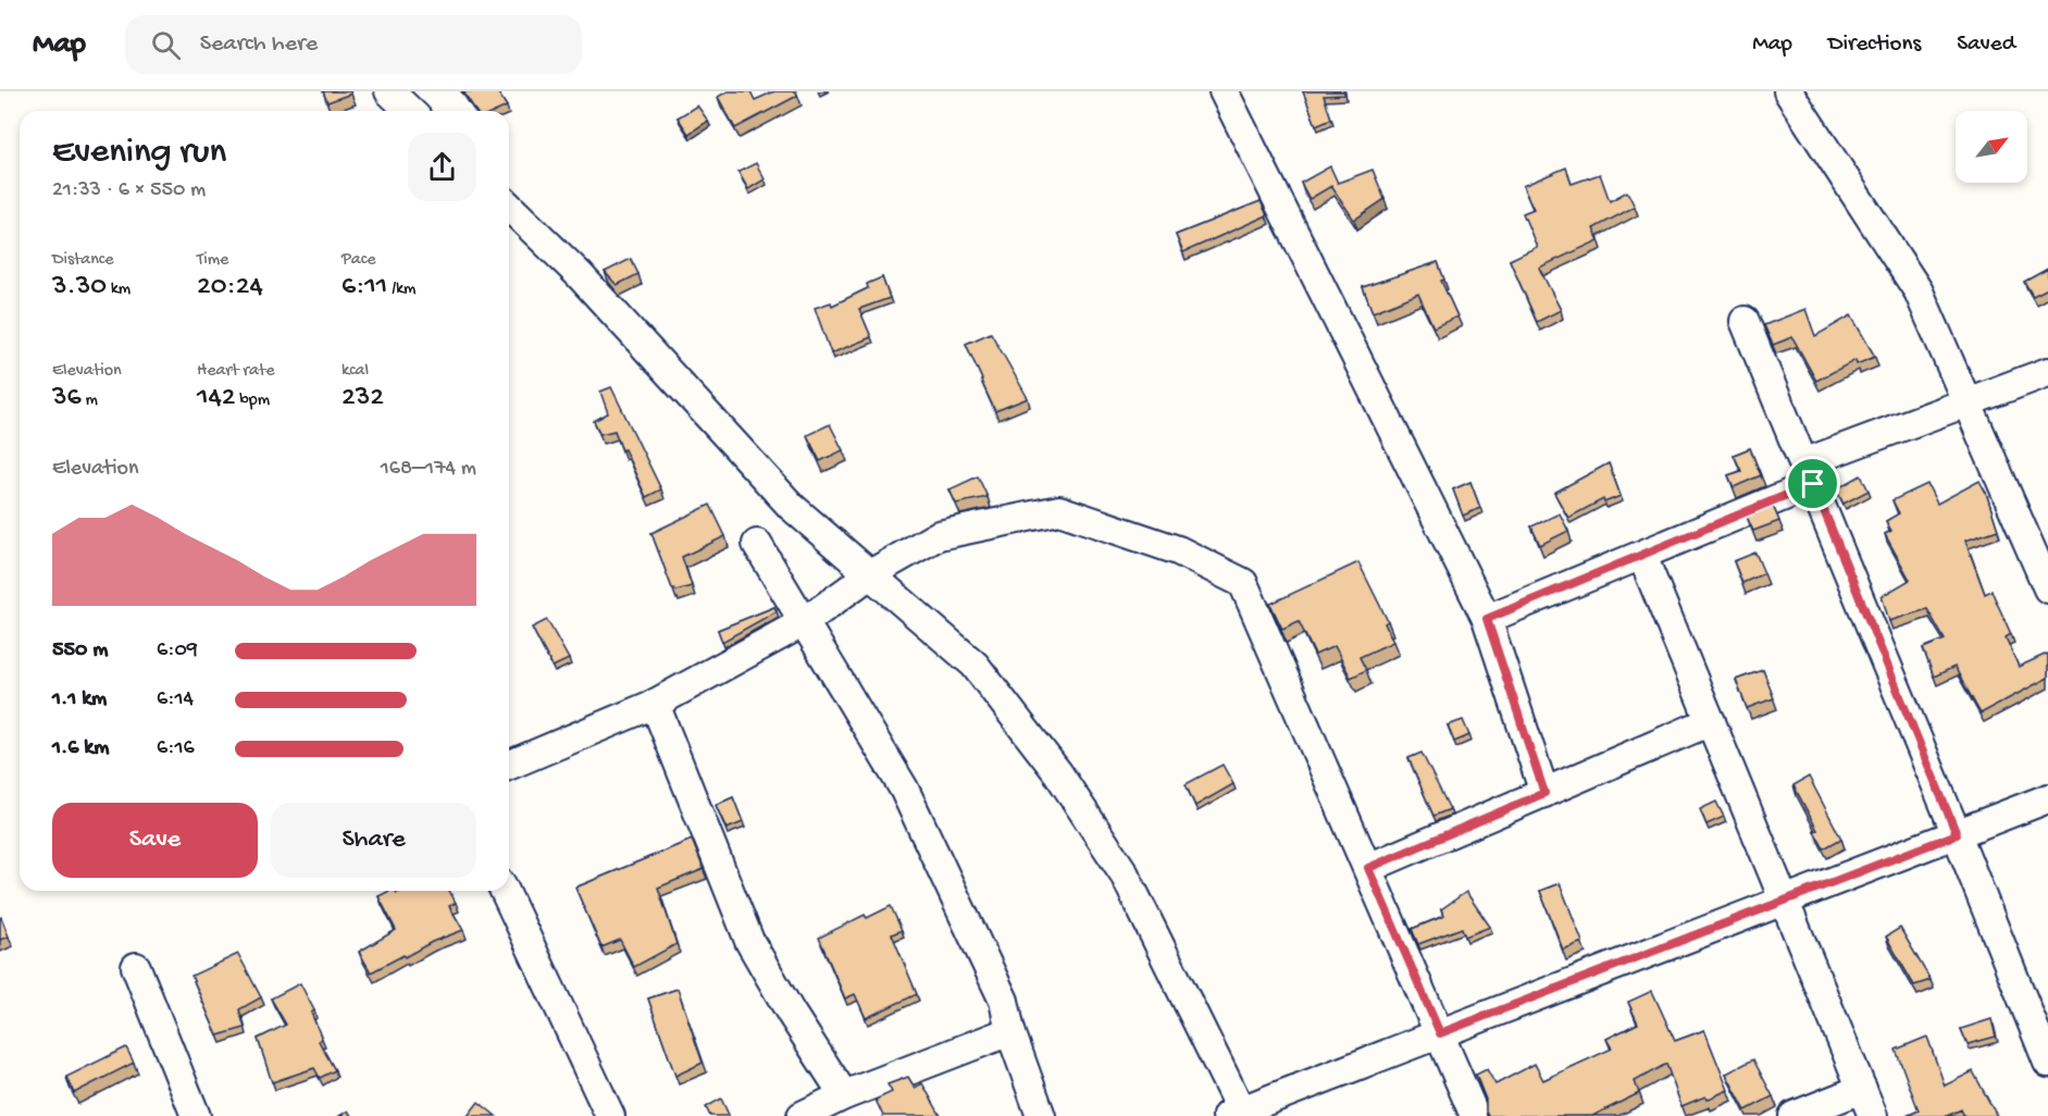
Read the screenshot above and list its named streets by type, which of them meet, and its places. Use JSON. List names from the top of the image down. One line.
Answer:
{"north":"top right","page":{"header":"Map","search":"Search here","nav":["Map","Directions","Saved"],"heading":["Evening run","21:33 · 6 × 550 m"],"stats":[["Distance","3.30 km"],["Time","20:24"],["Pace","6:11 /km"],["Elevation","36 m"],["Heart rate","142 bpm"],["kcal","232"]],"chart":["Elevation","168–174 m"],"list":[{"name":"550 m","note":"6:09"},{"name":"1.1 km","note":"6:14"},{"name":"1.6 km","note":"6:16"}],"buttons":["Save","Share"]}}
